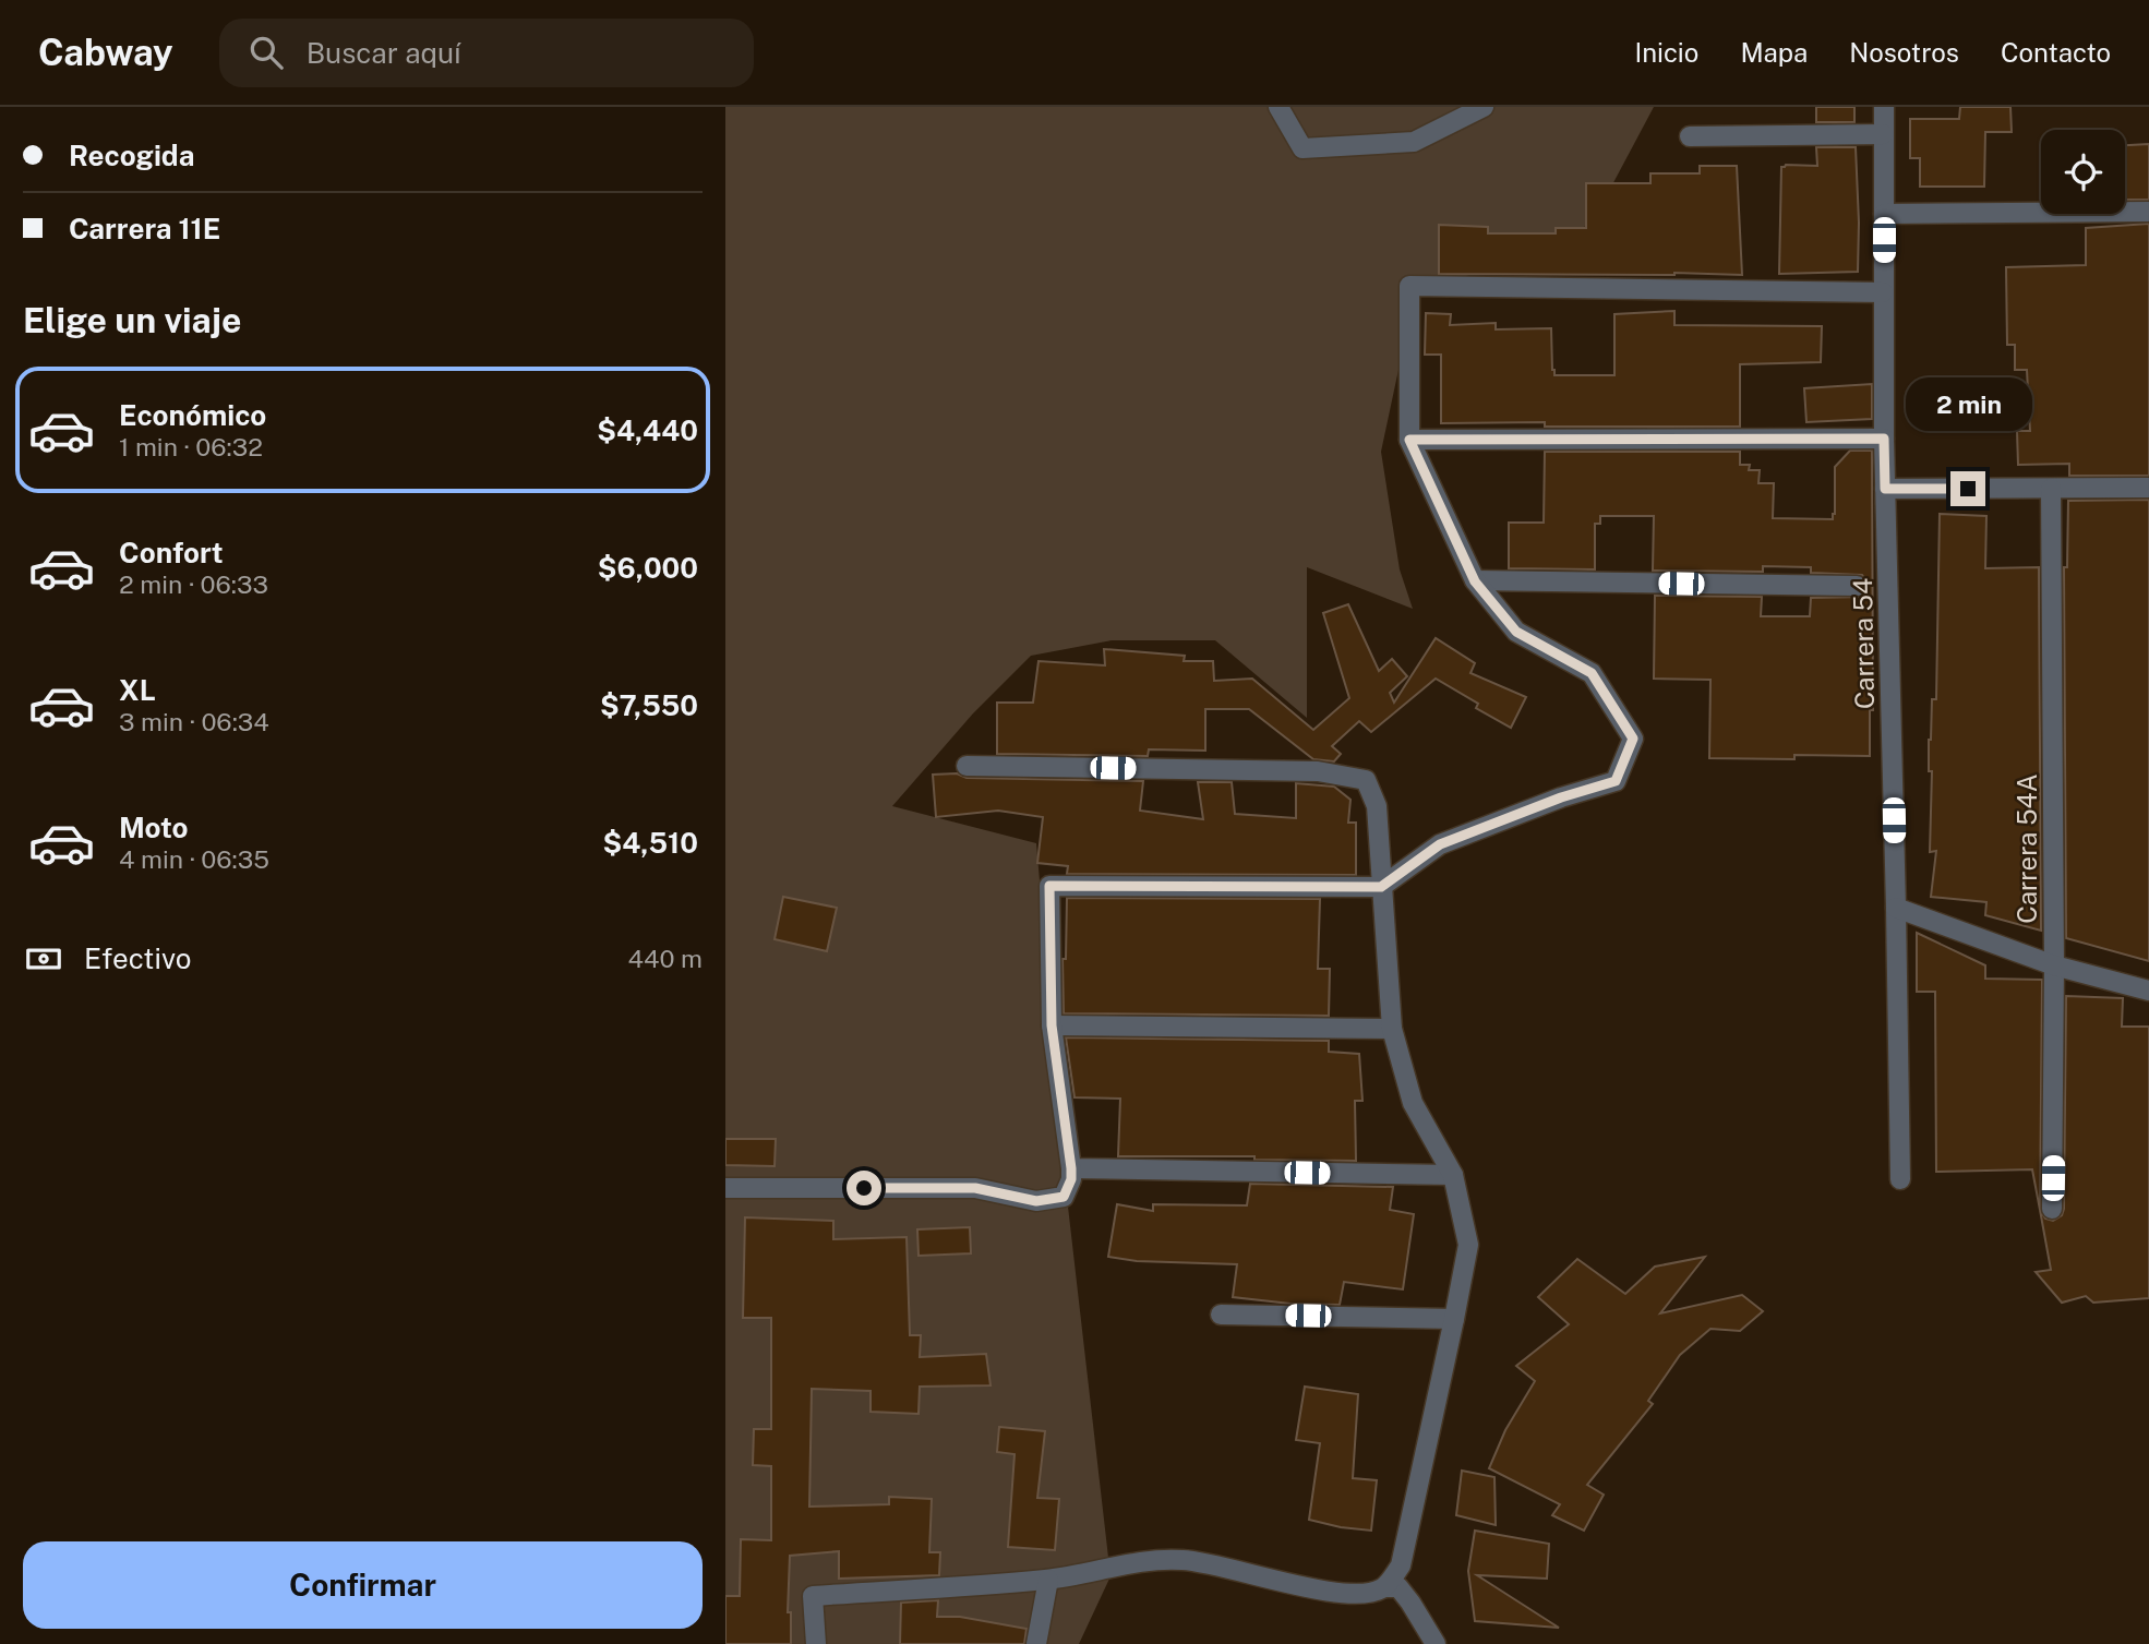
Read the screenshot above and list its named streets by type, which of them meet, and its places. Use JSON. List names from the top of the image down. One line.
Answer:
{"streets":{"street":["Carrera 54","Carrera 54A"]},"page":{"header":"Cabway","search":"Buscar aquí","nav":["Inicio","Mapa","Nosotros","Contacto"],"banner":["Recogida","Carrera 11E"],"heading":"Elige un viaje","list":[{"name":"Económico","note":"1 min · 06:32","value":"$4,440"},{"name":"Confort","note":"2 min · 06:33","value":"$6,000"},{"name":"XL","note":"3 min · 06:34","value":"$7,550"},{"name":"Moto","note":"4 min · 06:35","value":"$4,510"}],"bubble":"2 min","pay":["Efectivo","440 m"],"buttons":"Confirmar"}}
